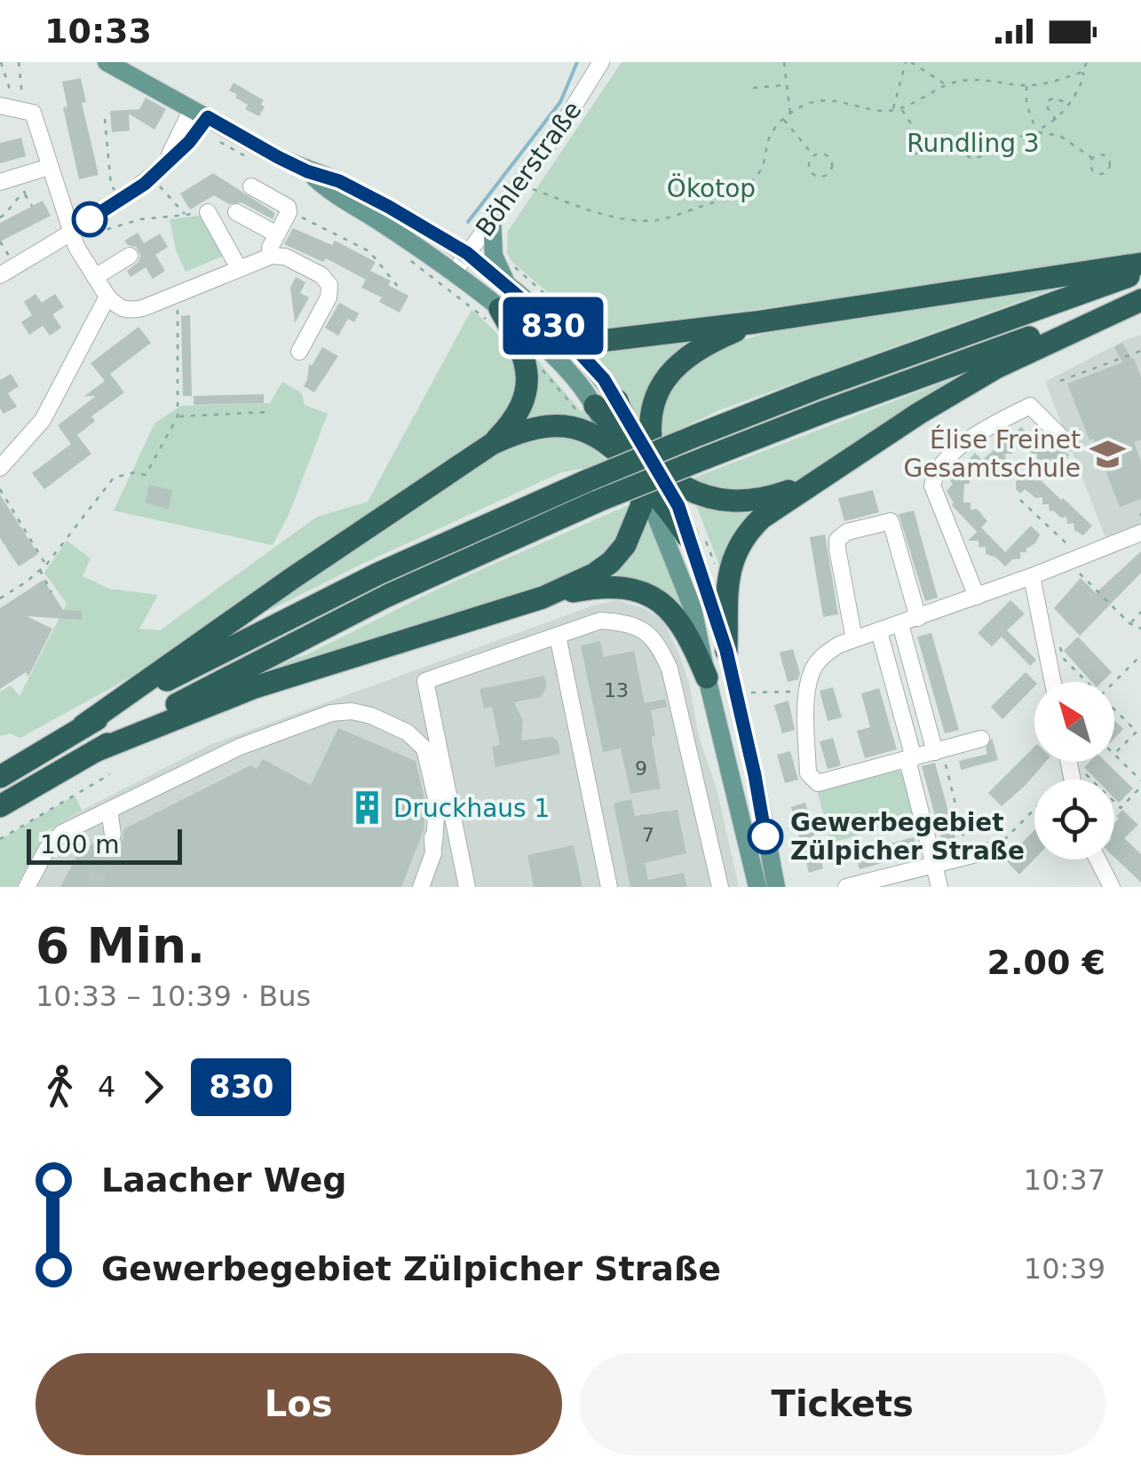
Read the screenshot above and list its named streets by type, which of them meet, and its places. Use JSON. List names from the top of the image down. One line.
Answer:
{"streets":{"street":["Böhlerstraße"]},"parks":["Rundling 3","Ökotop"],"places":{"school or university":["Élise Freinet Gesamtschule"],"building":["Druckhaus 1"],"other":["Gewerbegebiet Zülpicher Straße"]},"lines":["bus line 830"],"house_numbers":["13","9","7"],"scale_bar":"100 m","north":"top left","page":{"status":"10:33","on_map":"830","scale":"100 m","heading":["6 Min.","10:33 – 10:39 · Bus","2.00 €"],"legs":["4","830"],"list":[{"name":"Laacher Weg","value":"10:37"},{"name":"Gewerbegebiet Zülpicher Straße","value":"10:39"}],"buttons":["Los","Tickets"]}}
